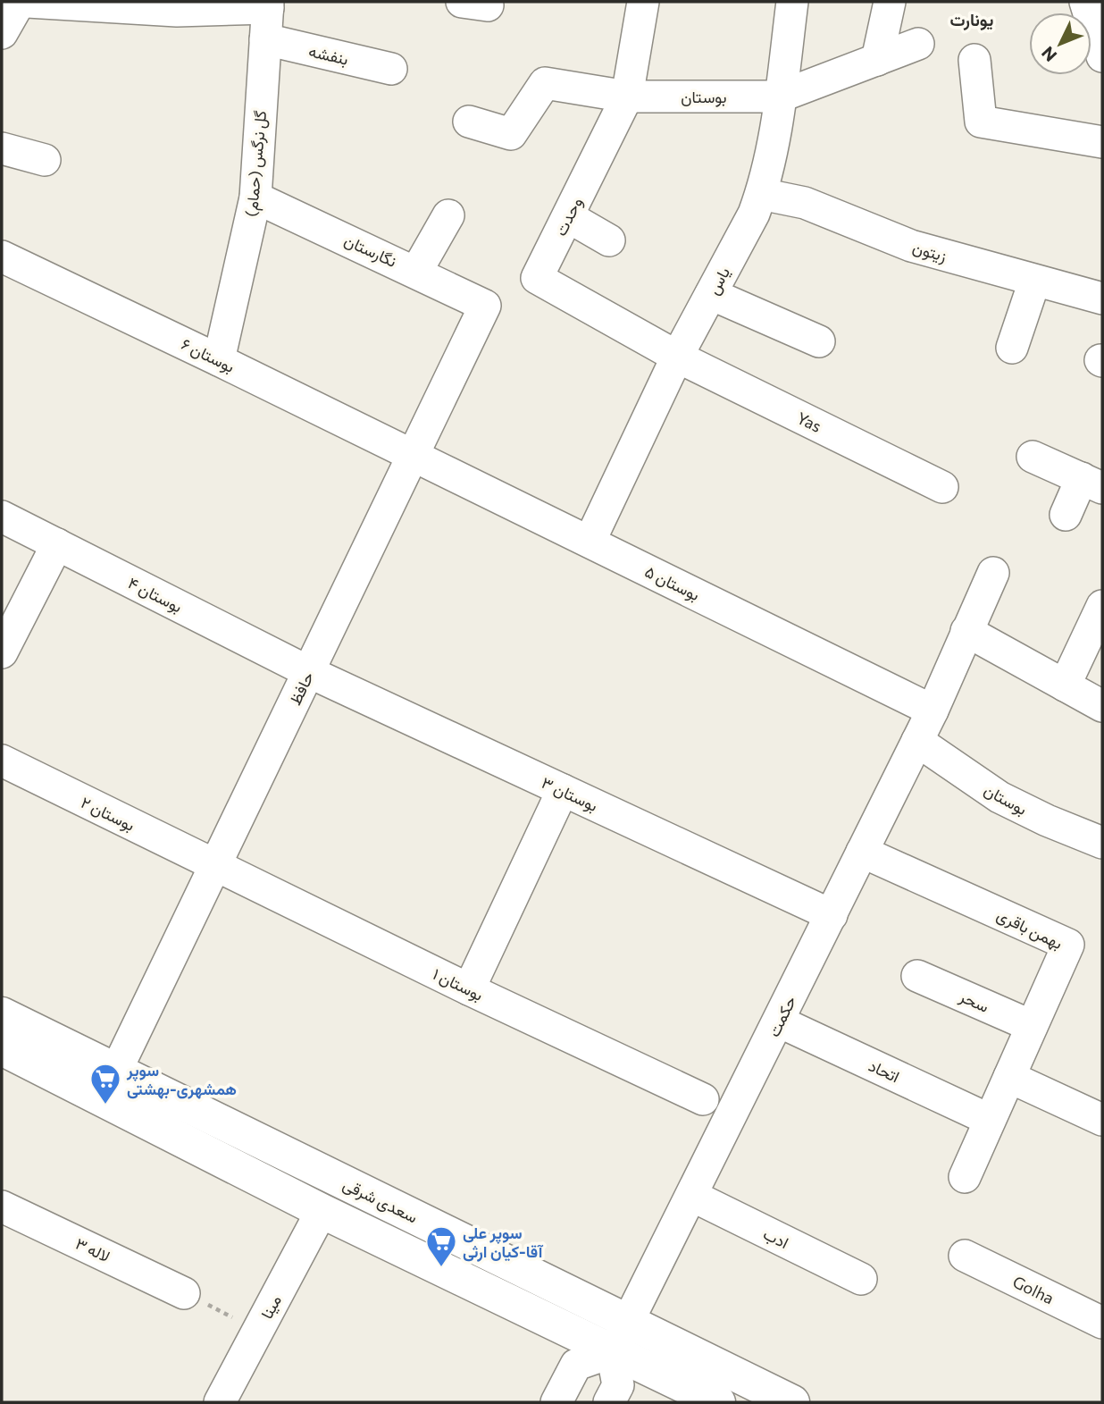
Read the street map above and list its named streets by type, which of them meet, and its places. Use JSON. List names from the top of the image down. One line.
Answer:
{"streets":{"main road":["سعدی شرقی"],"street":["بنفشه","بوستان","گل نرگس (حمام)","وحدت","نگارستان","زیتون","یاس","بوستان ۶","Yas","بوستان ۵","بوستان ۴","حافظ","بوستان ۳","بوستان ۲","بهمن باقری","بوستان ۱","سحر","حکمت","اتحاد","ادب","لاله ۳","Golha","مینا"]},"crossings":[["بنفشه","گل نرگس (حمام)"],["بوستان","وحدت"],["بوستان","یاس"],["بوستان","حکمت"],["گل نرگس (حمام)","نگارستان"],["گل نرگس (حمام)","بوستان ۶"],["وحدت","یاس"],["وحدت","Yas"],["نگارستان","حافظ"],["زیتون","یاس"],["یاس","Yas"],["یاس","بوستان ۵"],["بوستان ۶","بوستان ۵"],["بوستان ۶","حافظ"],["بوستان ۵","حافظ"],["بوستان ۵","حکمت"],["بوستان ۴","حافظ"],["بوستان ۴","بوستان ۳"],["حافظ","بوستان ۳"],["حافظ","بوستان ۲"],["حافظ","بوستان ۱"],["حافظ","سعدی شرقی"],["بوستان ۳","حکمت"],["بوستان ۲","بوستان ۱"],["بهمن باقری","سحر"],["بهمن باقری","حکمت"],["بهمن باقری","اتحاد"],["حکمت","اتحاد"],["حکمت","سعدی شرقی"],["حکمت","ادب"]],"districts":["یونارت"],"places":{"supermarket":["سوپر همشهری-بهشتی","سوپر علی آقا-کیان ارثی"]},"north":"bottom left"}
